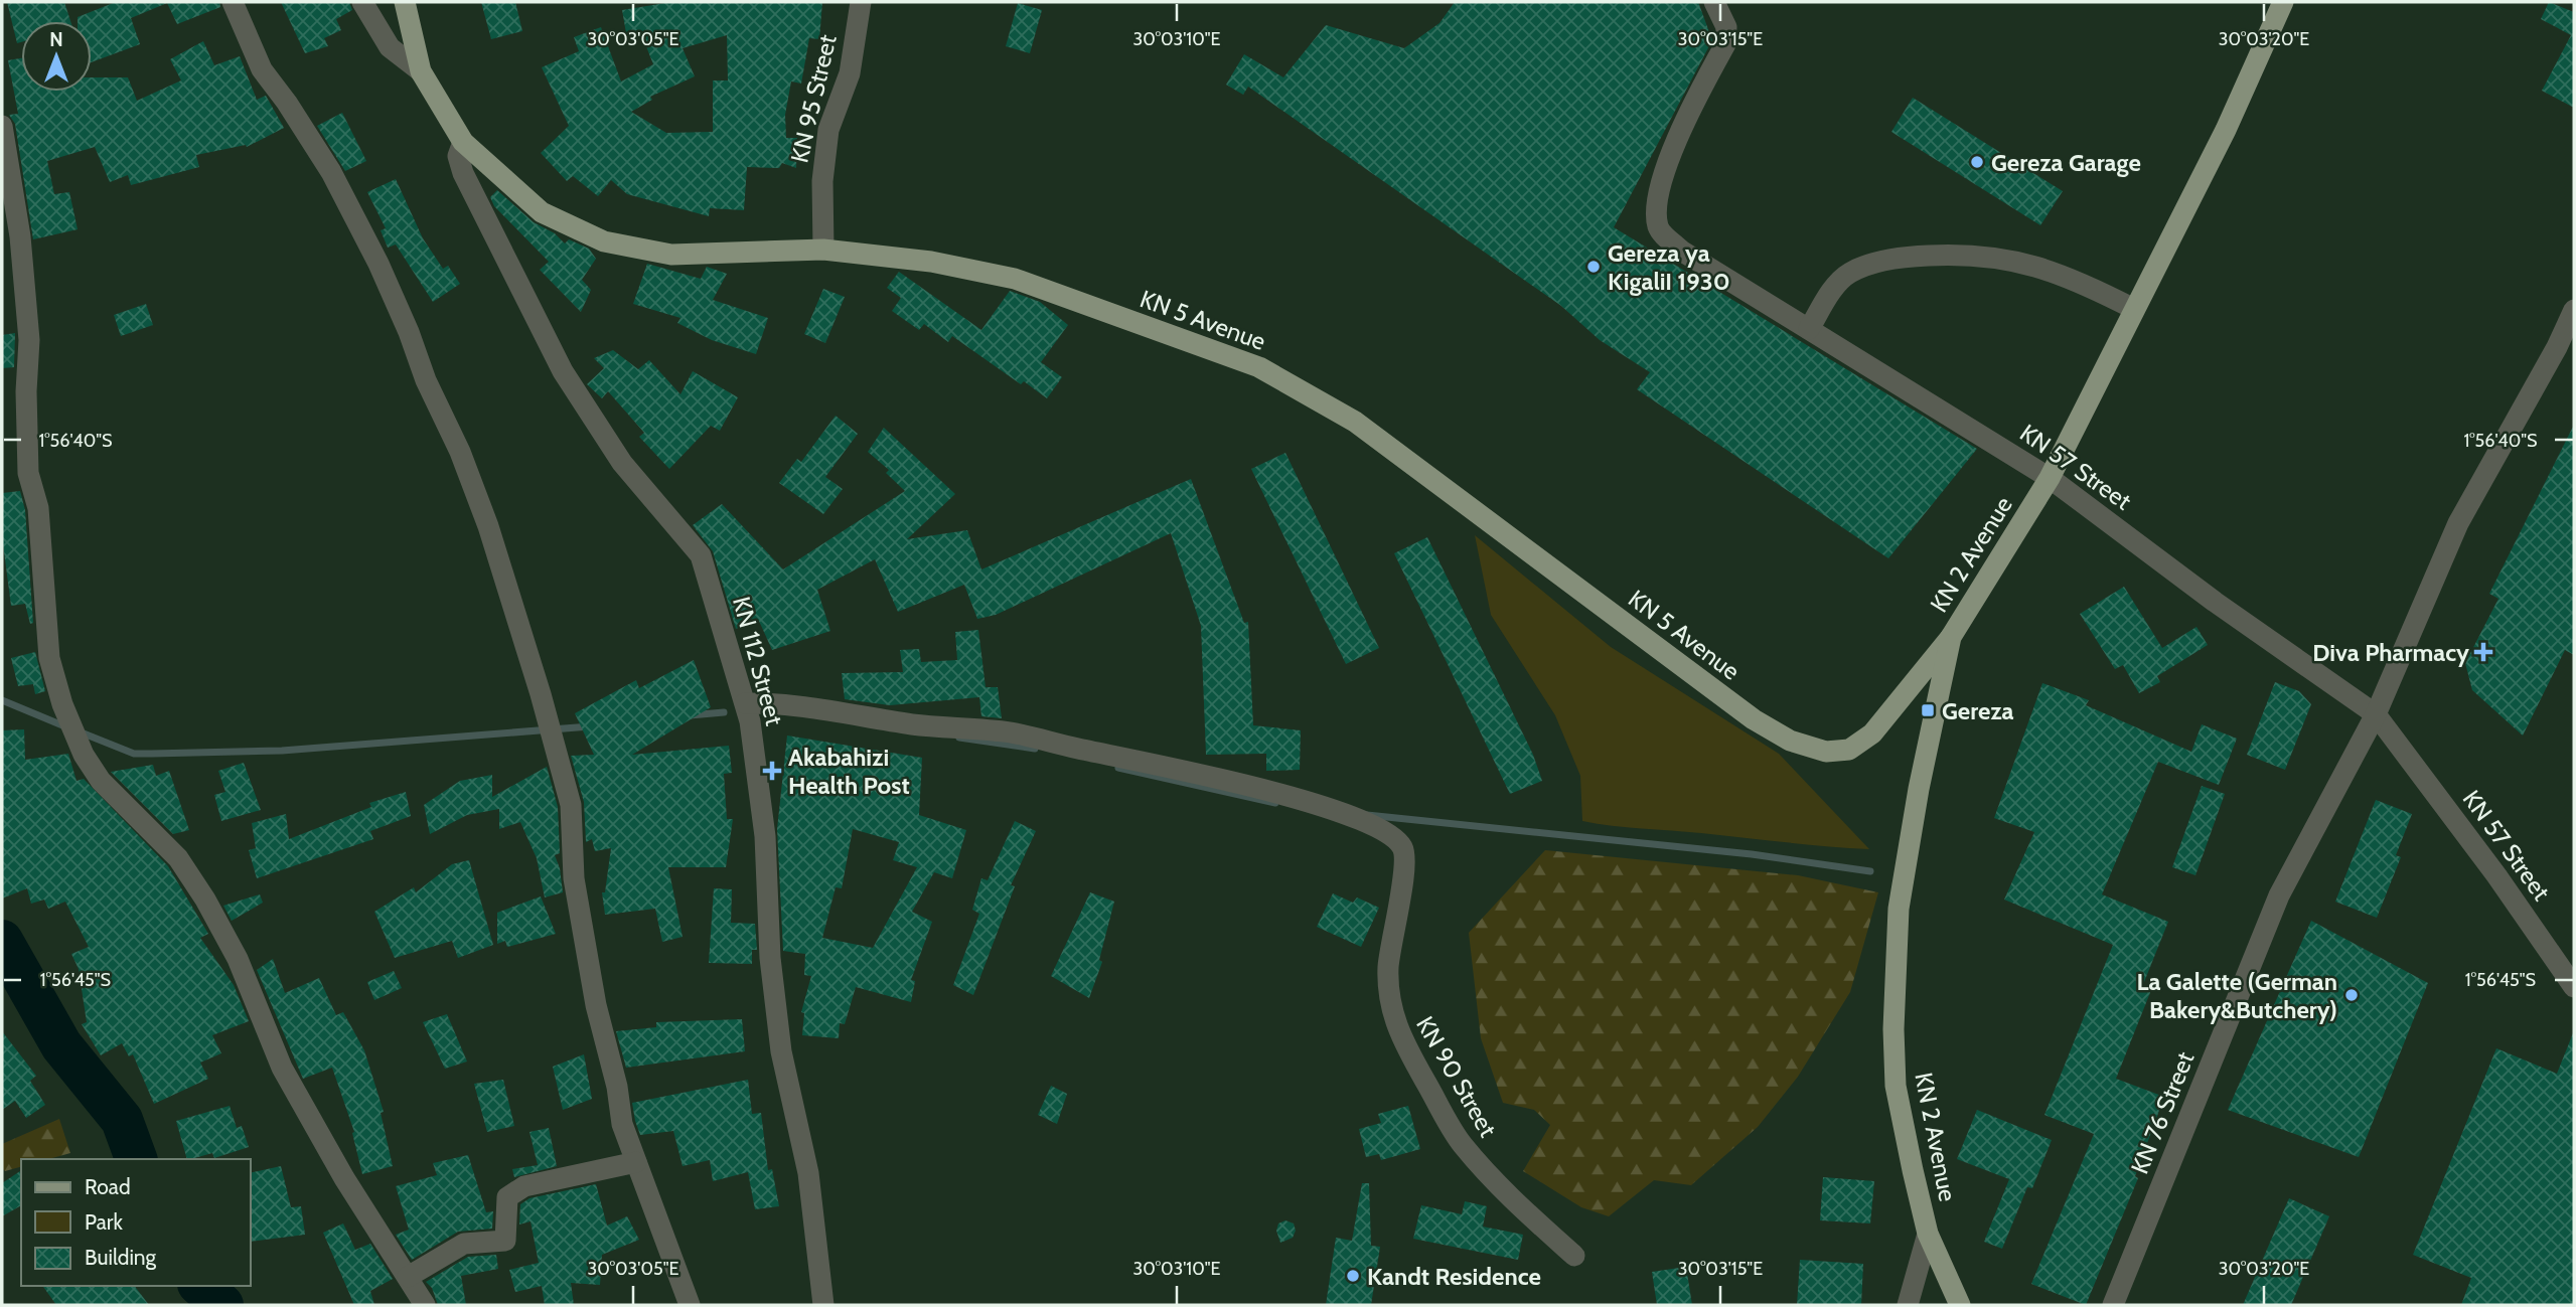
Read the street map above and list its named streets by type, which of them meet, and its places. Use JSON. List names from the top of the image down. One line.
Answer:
{"streets":{"main road":["KN 5 Avenue","KN 2 Avenue"],"street":["KN 95 Street","KN 57 Street","KN 112 Street","KN 90 Street","KN 76 Street"]},"crossings":[["KN 95 Street","KN 5 Avenue"],["KN 5 Avenue","KN 2 Avenue"],["KN 5 Avenue","KN 112 Street"],["KN 57 Street","KN 2 Avenue"],["KN 57 Street","KN 76 Street"],["KN 112 Street","KN 90 Street"]],"places":{"other":["Gereza Garage","Gereza ya KigaliI 1930","La Galette (German Bakery&Butchery)","Kandt Residence"],"health":["Diva Pharmacy","Akabahizi Health Post"],"transit":["Gereza"]},"legend":["Road","Park","Building"],"north":"top","coordinates":["30°03'05\"E","30°03'10\"E","30°03'15\"E","30°03'20\"E","1°56'40\"S","1°56'45\"S"]}
